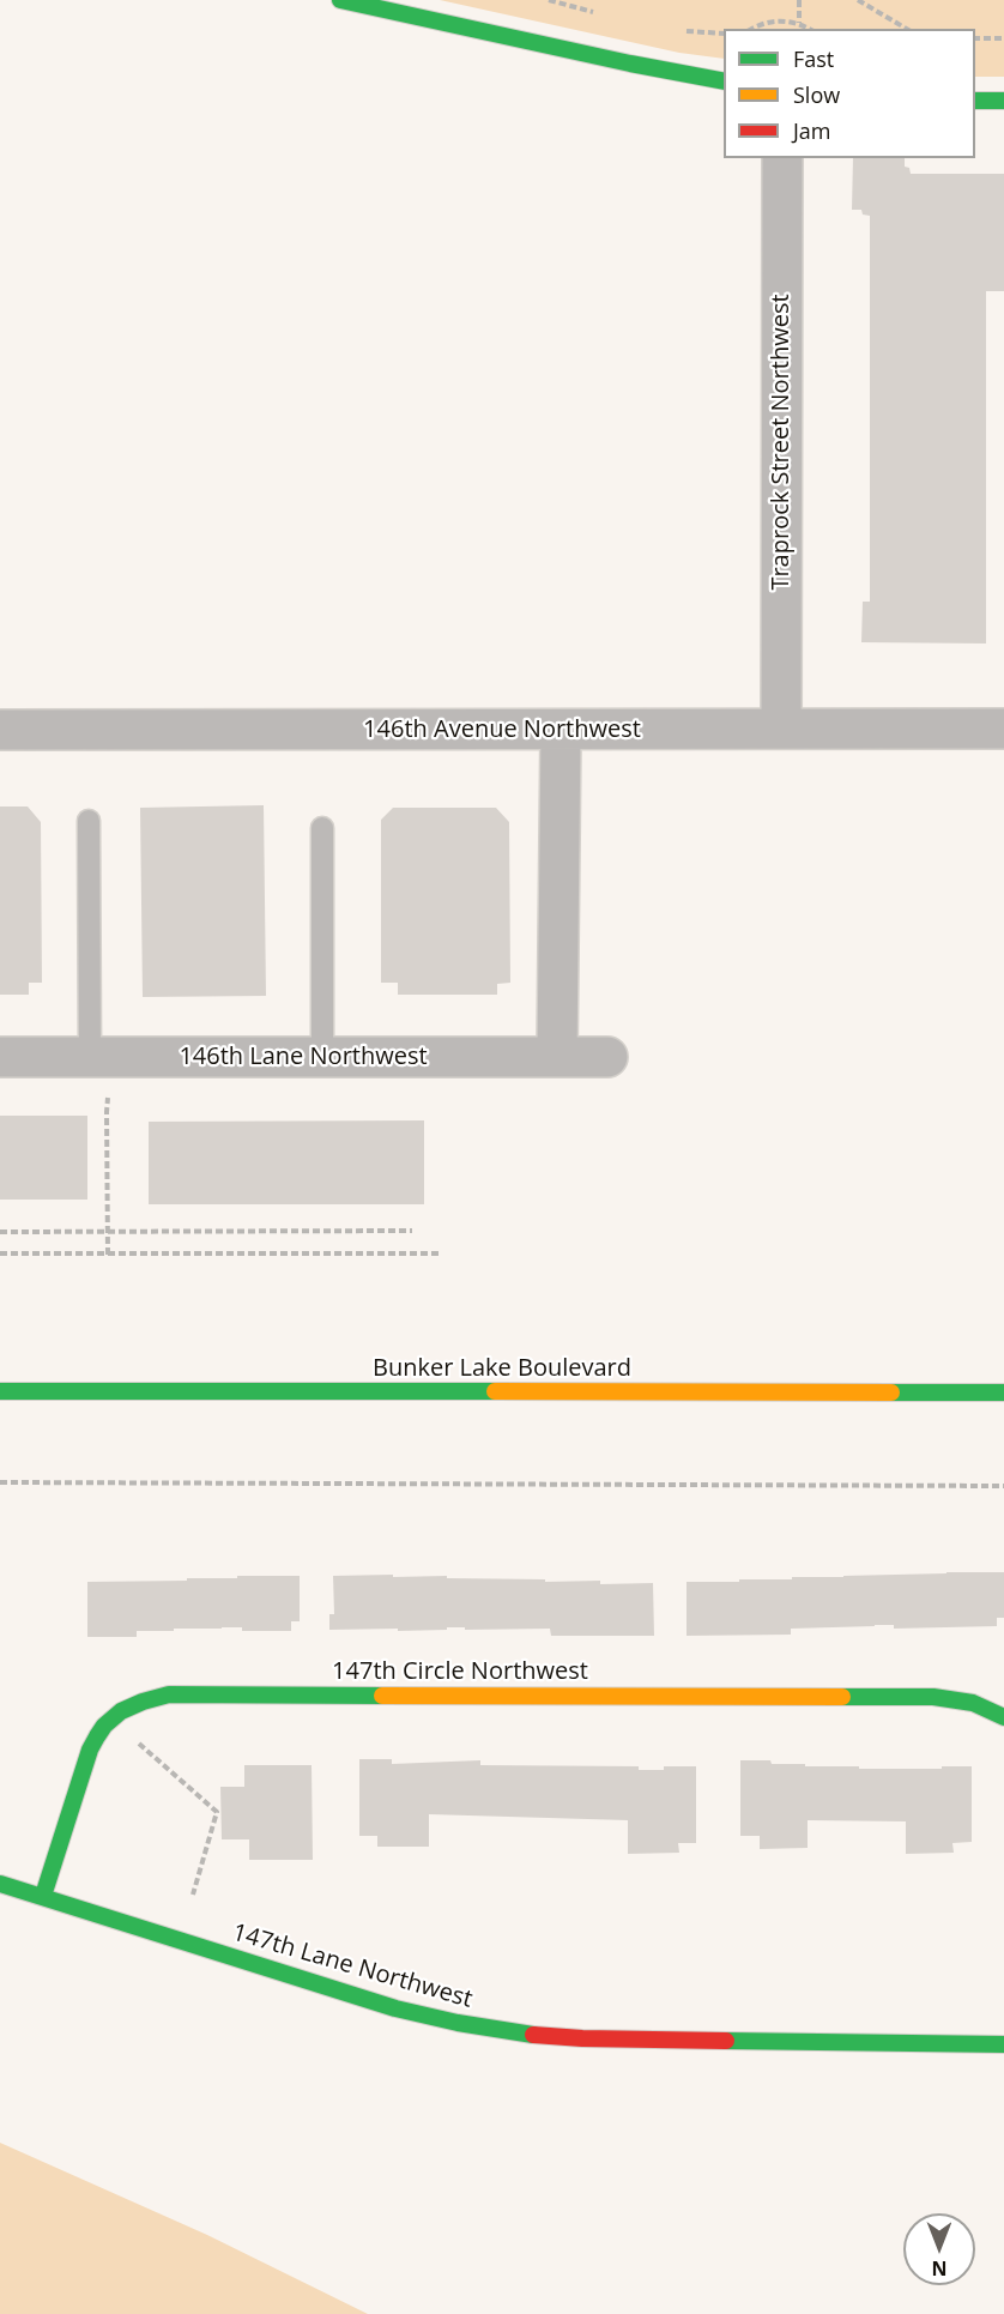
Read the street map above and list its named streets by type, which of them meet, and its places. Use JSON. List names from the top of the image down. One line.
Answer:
{"streets":{"street":["Traprock Street Northwest","146th Avenue Northwest","146th Lane Northwest","Bunker Lake Boulevard","147th Circle Northwest","147th Lane Northwest"]},"crossings":[["Traprock Street Northwest","146th Avenue Northwest"]],"legend":["Fast","Slow","Jam"],"north":"bottom"}
